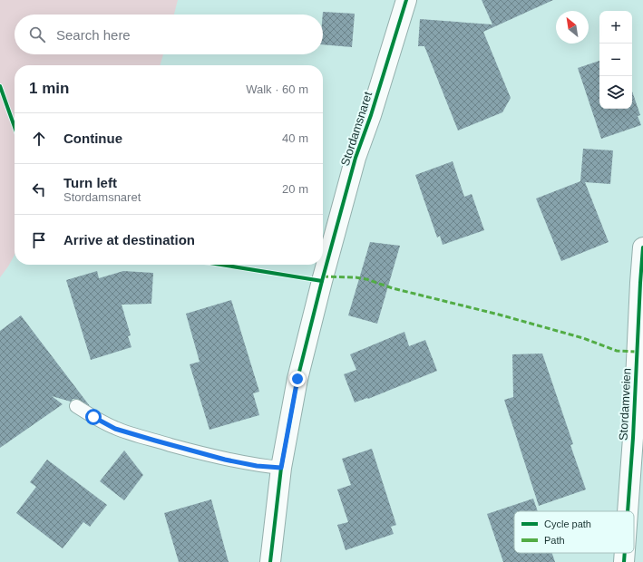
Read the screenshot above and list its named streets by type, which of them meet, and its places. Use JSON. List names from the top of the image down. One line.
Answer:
{"streets":{"street":["Stordamsnaret","Stordamveien"]},"legend":["Cycle path","Path"],"north":"top left","page":{"map_buttons":["+","−"],"search":"Search here","heading":["1 min","Walk · 60 m"],"list":[["Continue","40 m"],["Turn left","Stordamsnaret","20 m"],"Arrive at destination"]}}
